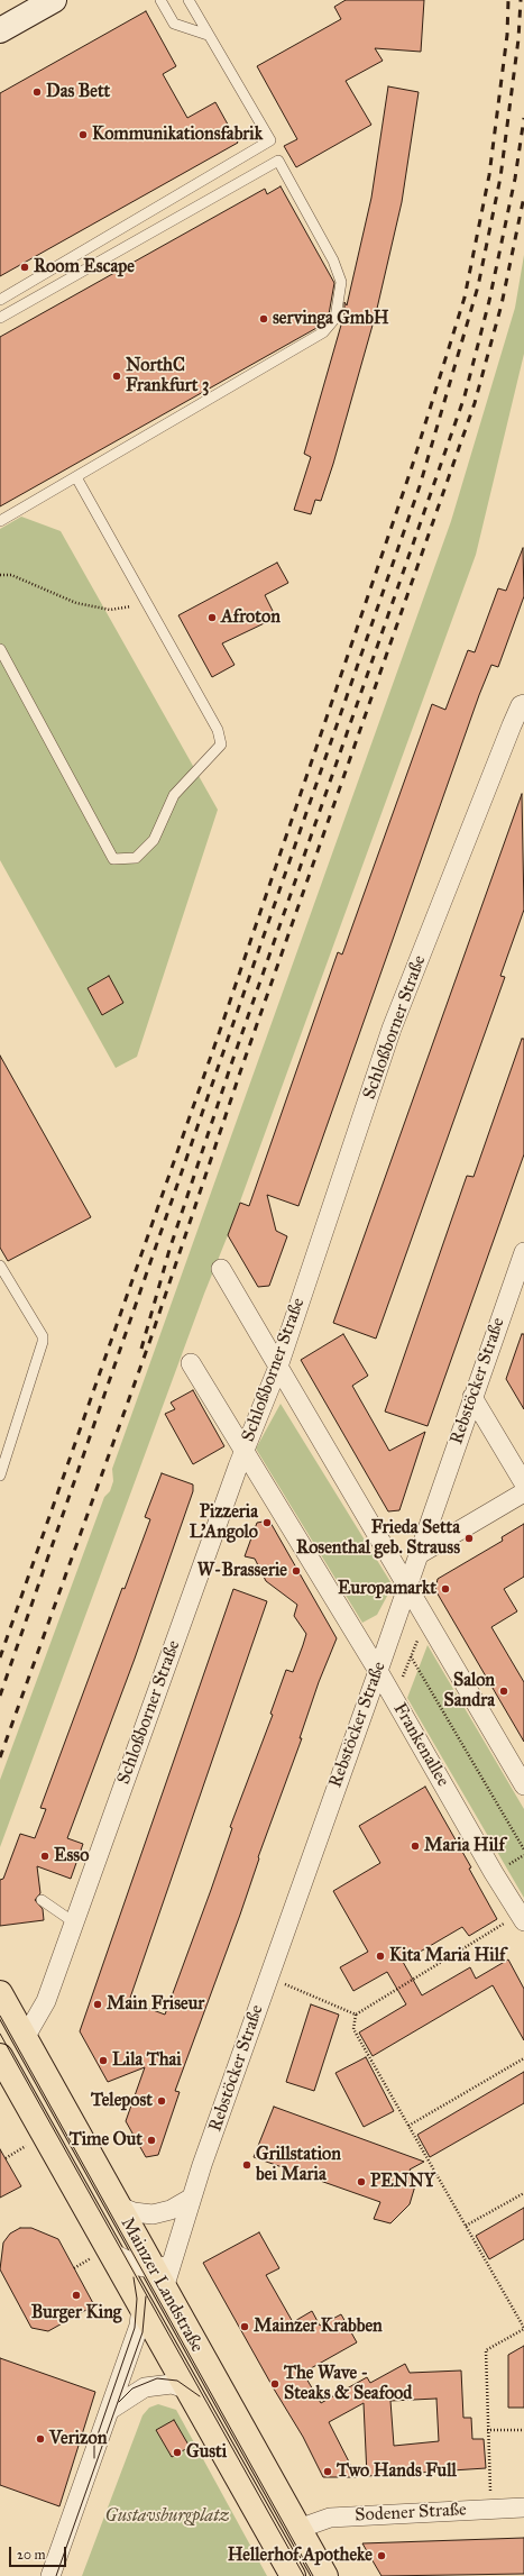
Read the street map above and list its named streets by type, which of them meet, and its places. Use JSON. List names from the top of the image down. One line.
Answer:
{"streets":{"main road":["Mainzer Landstraße"],"street":["Schloßborner Straße","Rebstöcker Straße","Frankenallee","Sodener Straße"]},"crossings":[["Schloßborner Straße","Frankenallee"],["Schloßborner Straße","Mainzer Landstraße"],["Rebstöcker Straße","Frankenallee"],["Rebstöcker Straße","Mainzer Landstraße"],["Mainzer Landstraße","Sodener Straße"]],"parks":["Gustavsburgplatz"],"places":["Das Bett","Kommunikationsfabrik","Room Escape","servinga GmbH","NorthC Frankfurt 3","Afroton","Pizzeria L'Angolo","Frieda Setta Rosenthal geb. Strauss","W-Brasserie","Europamarkt","Salon Sandra","Maria Hilf","Esso","Kita Maria Hilf","Main Friseur","Lila Thai","Telepost","Time Out","Grillstation bei Maria","PENNY","Burger King","Mainzer Krabben","The Wave - Steaks & Seafood","Verizon","Gusti","Two Hands Full","Hellerhof Apotheke"],"scale_bar":"20 m"}
